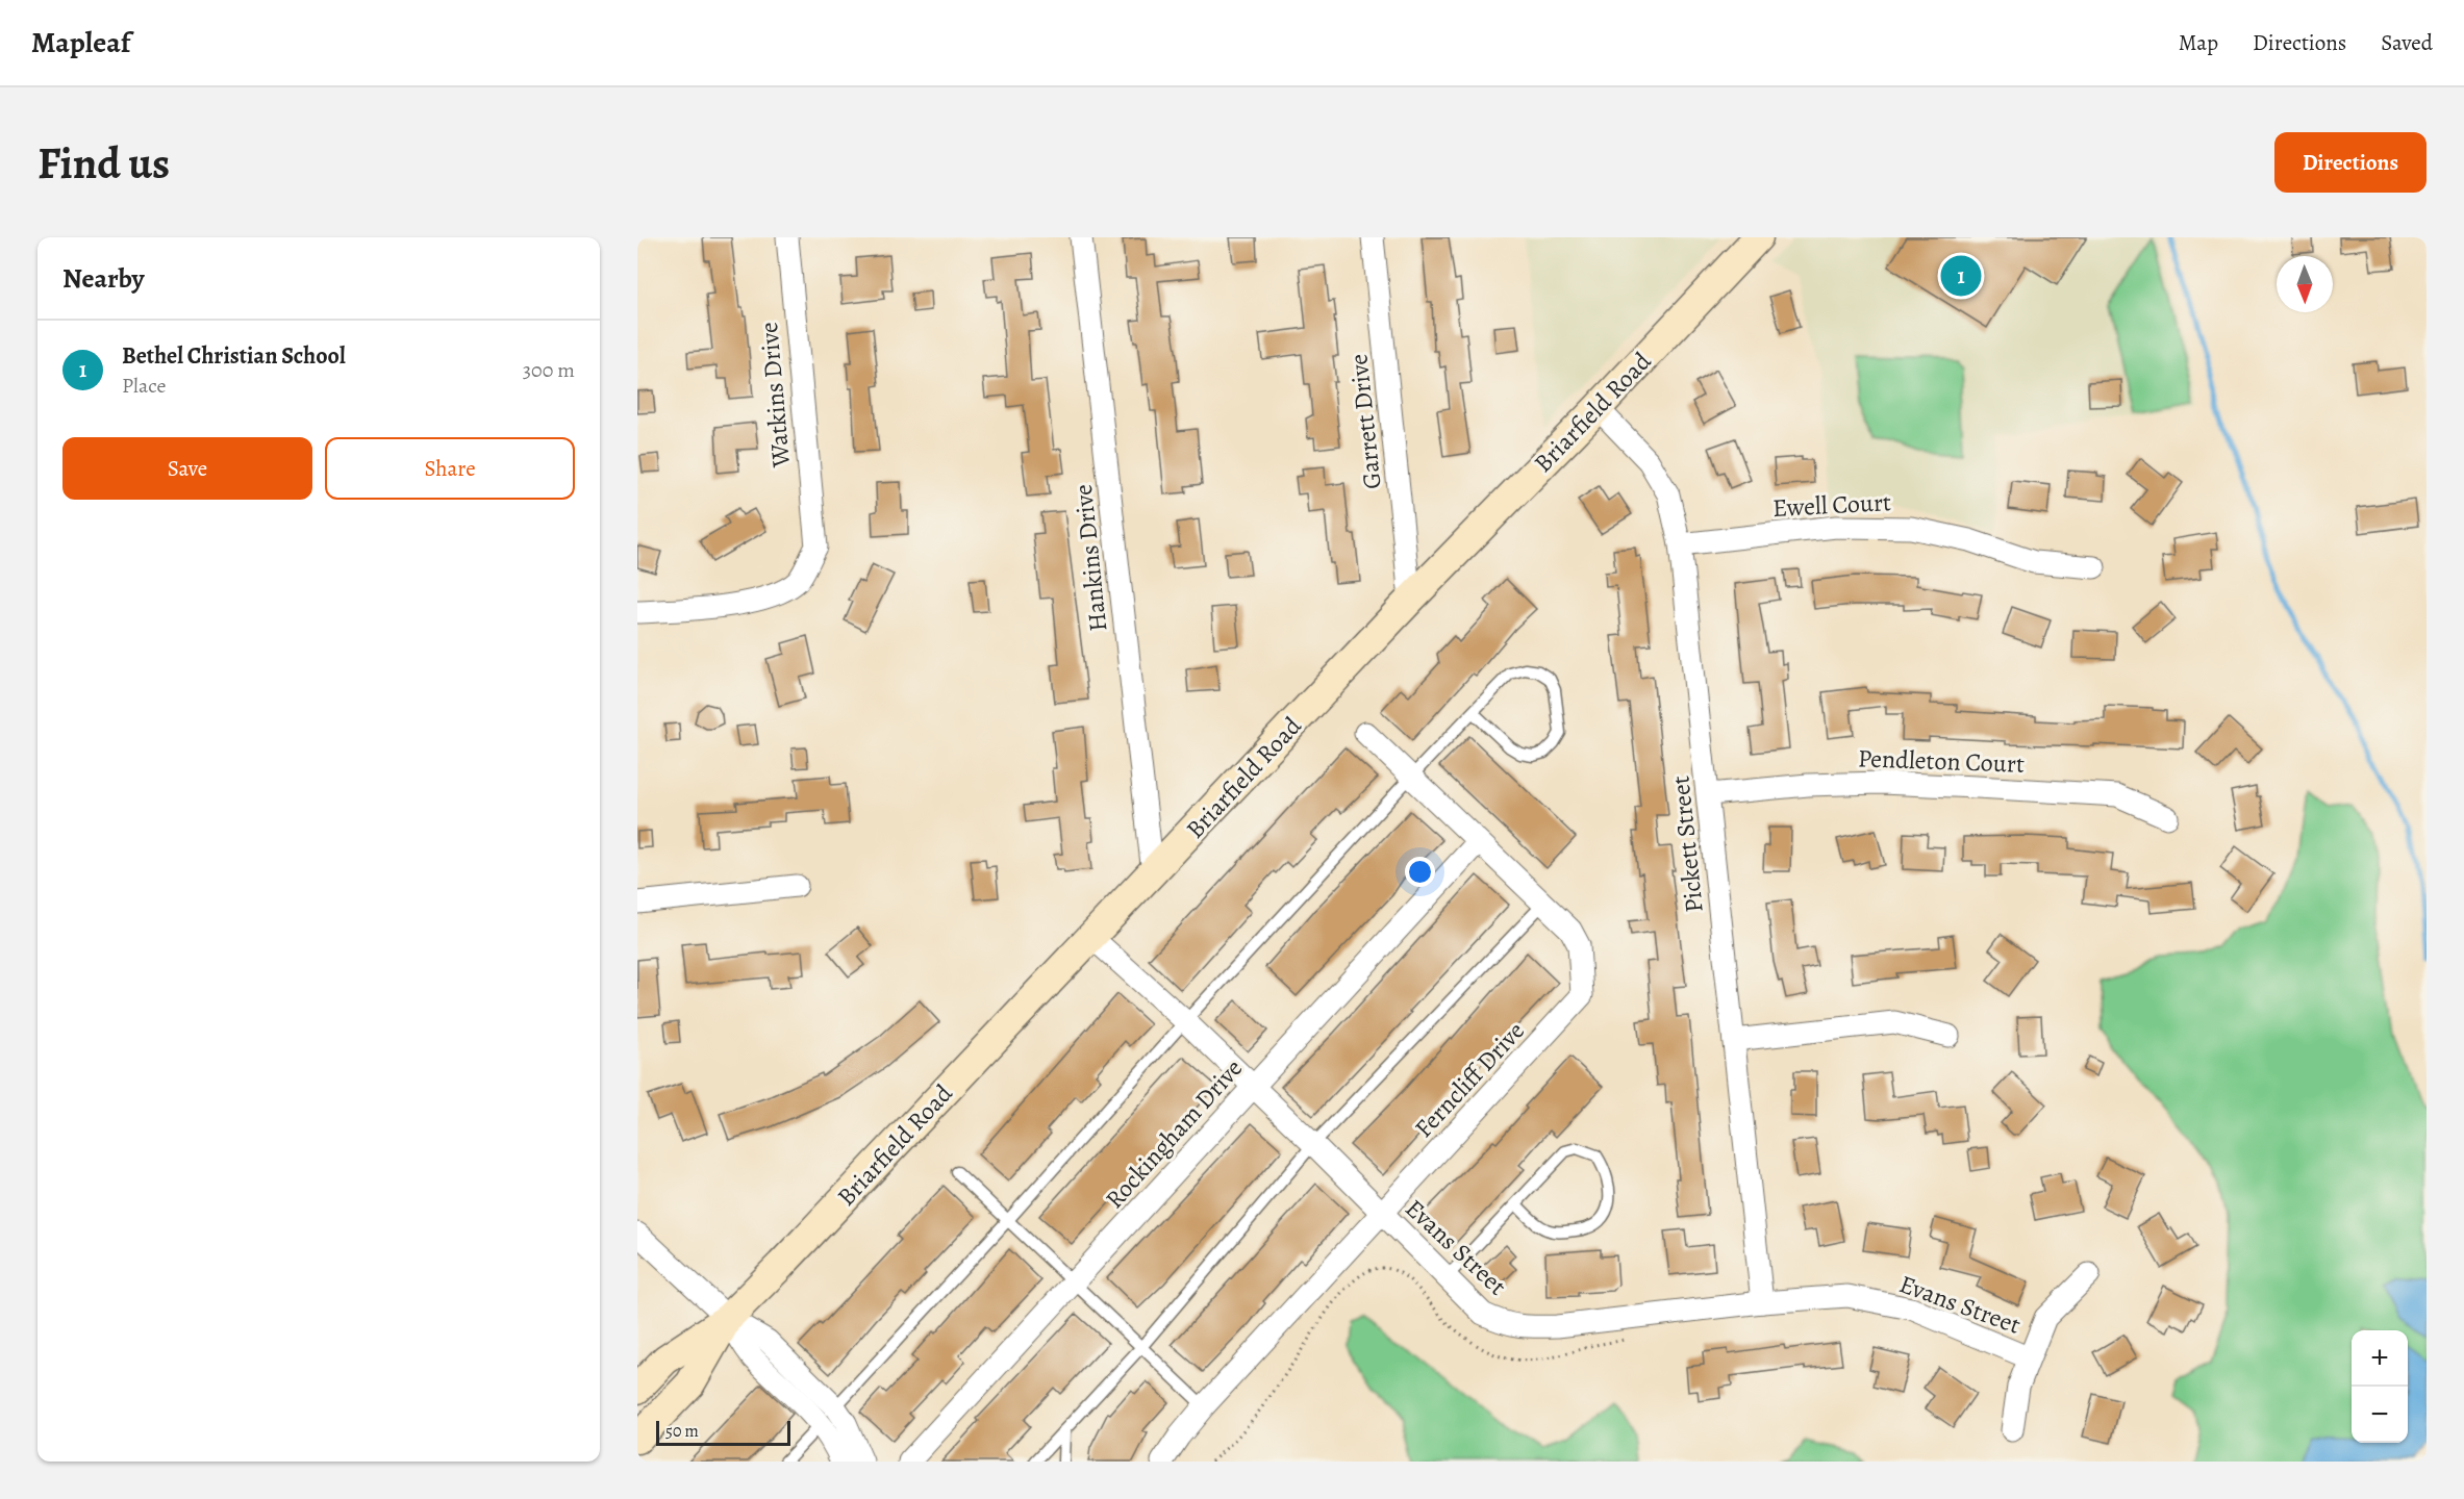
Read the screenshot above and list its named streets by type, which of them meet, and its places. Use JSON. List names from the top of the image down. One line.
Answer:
{"streets":{"main road":["Briarfield Road"],"street":["Watkins Drive","Garrett Drive","Ewell Court","Hankins Drive","Pendleton Court","Pickett Street","Ferncliff Drive","Rockingham Drive","Evans Street"]},"crossings":[["Briarfield Road","Garrett Drive"],["Briarfield Road","Hankins Drive"],["Briarfield Road","Pickett Street"],["Briarfield Road","Evans Street"],["Ewell Court","Pickett Street"],["Pendleton Court","Pickett Street"],["Pickett Street","Evans Street"],["Ferncliff Drive","Rockingham Drive"],["Ferncliff Drive","Evans Street"],["Rockingham Drive","Evans Street"]],"scale_bar":"50 m","north":"bottom","page":{"header":"Mapleaf","nav":["Map","Directions","Saved"],"buttons":["Directions",["Save","Share"]],"title":"Find us","heading":"Nearby","pins":"1","list":[{"mark":"1","name":"Bethel Christian School","note":"Place","value":"300 m"}],"map_buttons":["+","−"],"scale":"50 m"}}
